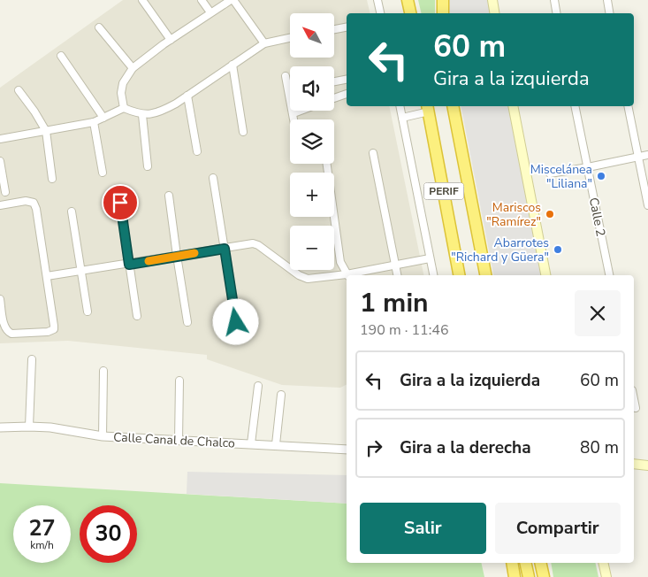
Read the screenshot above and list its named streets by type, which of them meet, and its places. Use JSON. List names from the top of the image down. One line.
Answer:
{"streets":{"highway":["PERIF"],"street":["Calle 2","Calle Canal de Chalco"]},"places":["Miscelánea \"Liliana\"","Mariscos \"Ramírez\"","Abarrotes \"Richard y Güera\""],"north":"top left","page":{"map_buttons":["+","−"],"turn":["60 m","Gira a la izquierda"],"heading":["1 min","190 m · 11:46"],"list":[{"name":"Gira a la izquierda","value":"60 m"},{"name":"Gira a la derecha","value":"80 m"}],"buttons":["Salir","Compartir"],"speed":"27 km/h","limit":"30"}}
